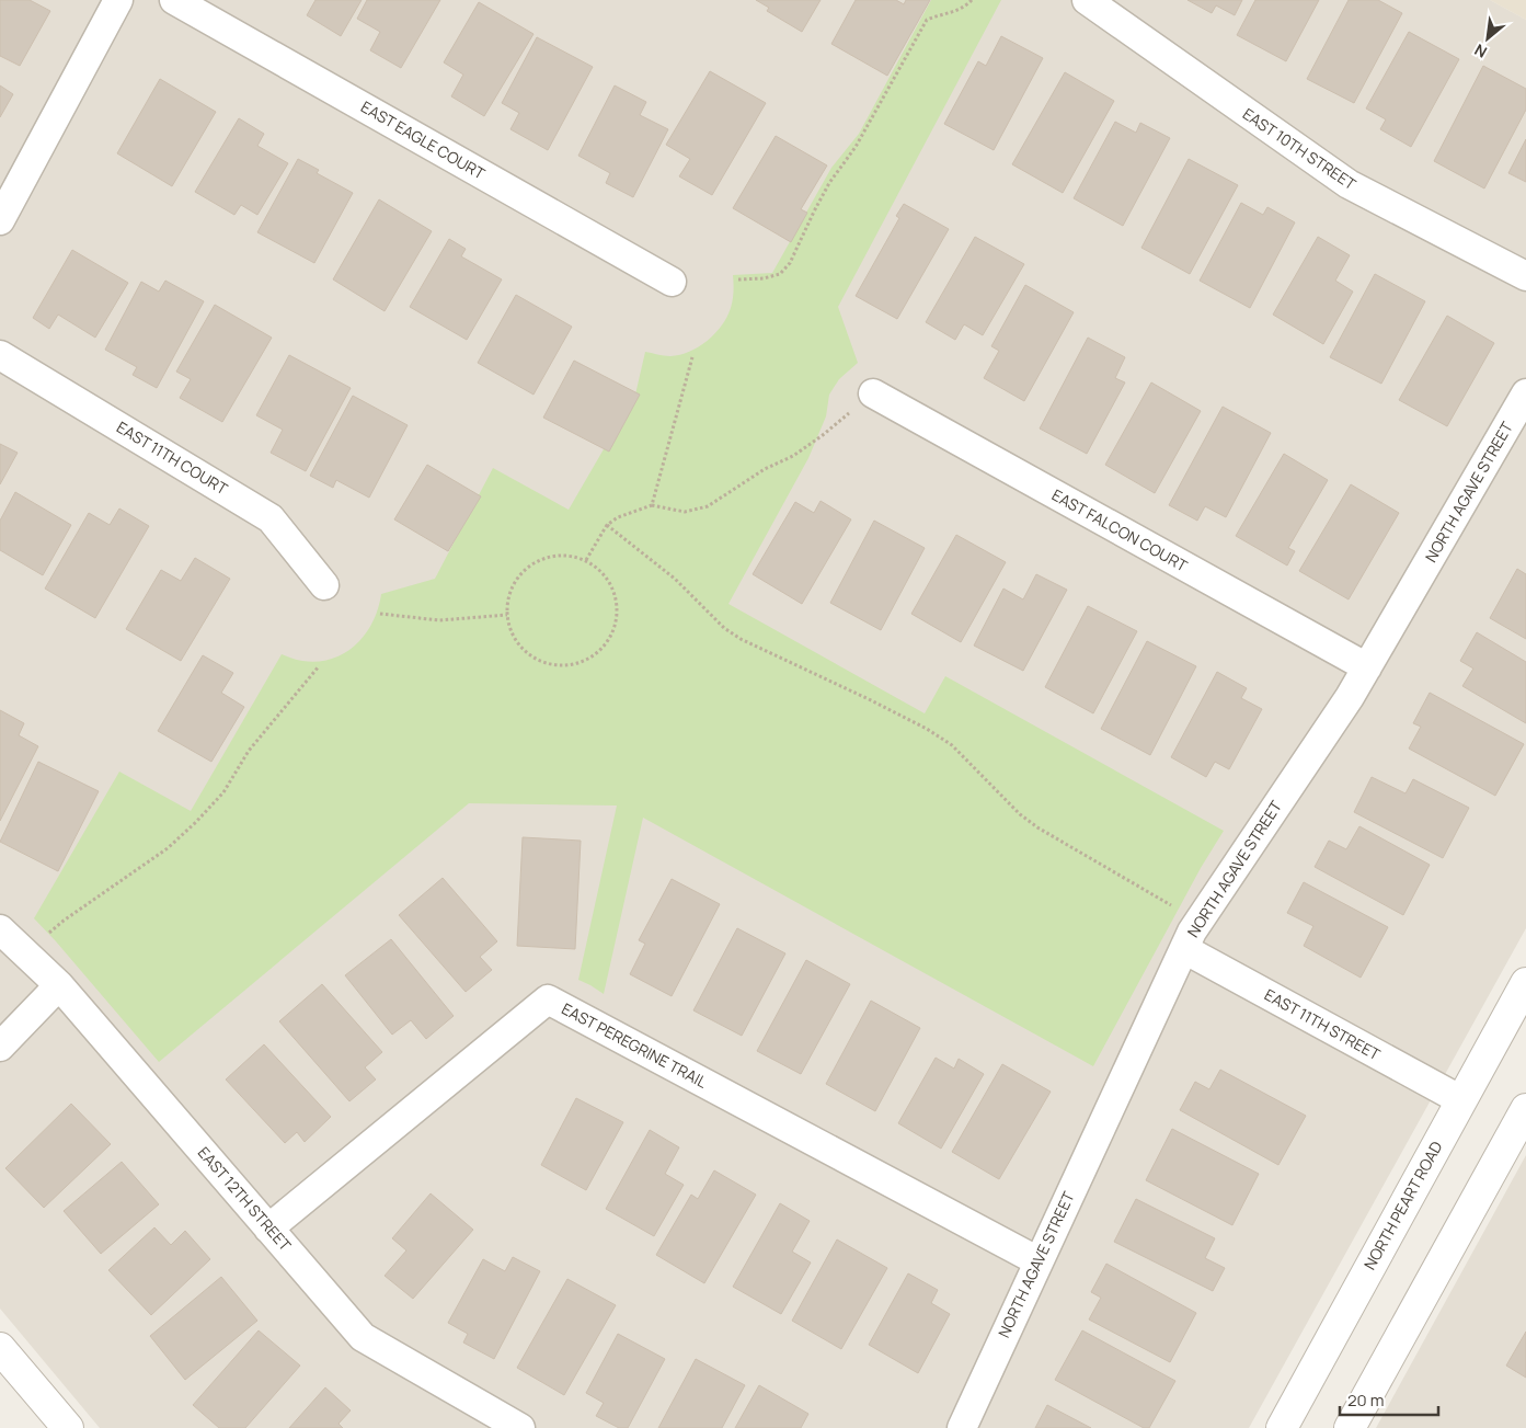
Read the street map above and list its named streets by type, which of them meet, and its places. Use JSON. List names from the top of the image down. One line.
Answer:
{"streets":{"street":["EAST EAGLE COURT","EAST 10TH STREET","EAST 11TH COURT","NORTH AGAVE STREET","EAST FALCON COURT","EAST 11TH STREET","EAST PEREGRINE TRAIL","EAST 12TH STREET","NORTH PEART ROAD"]},"crossings":[["NORTH AGAVE STREET","EAST FALCON COURT"],["NORTH AGAVE STREET","EAST 11TH STREET"],["NORTH AGAVE STREET","EAST PEREGRINE TRAIL"],["EAST 11TH STREET","NORTH PEART ROAD"],["EAST PEREGRINE TRAIL","EAST 12TH STREET"]],"scale_bar":"20 m","north":"bottom left"}
